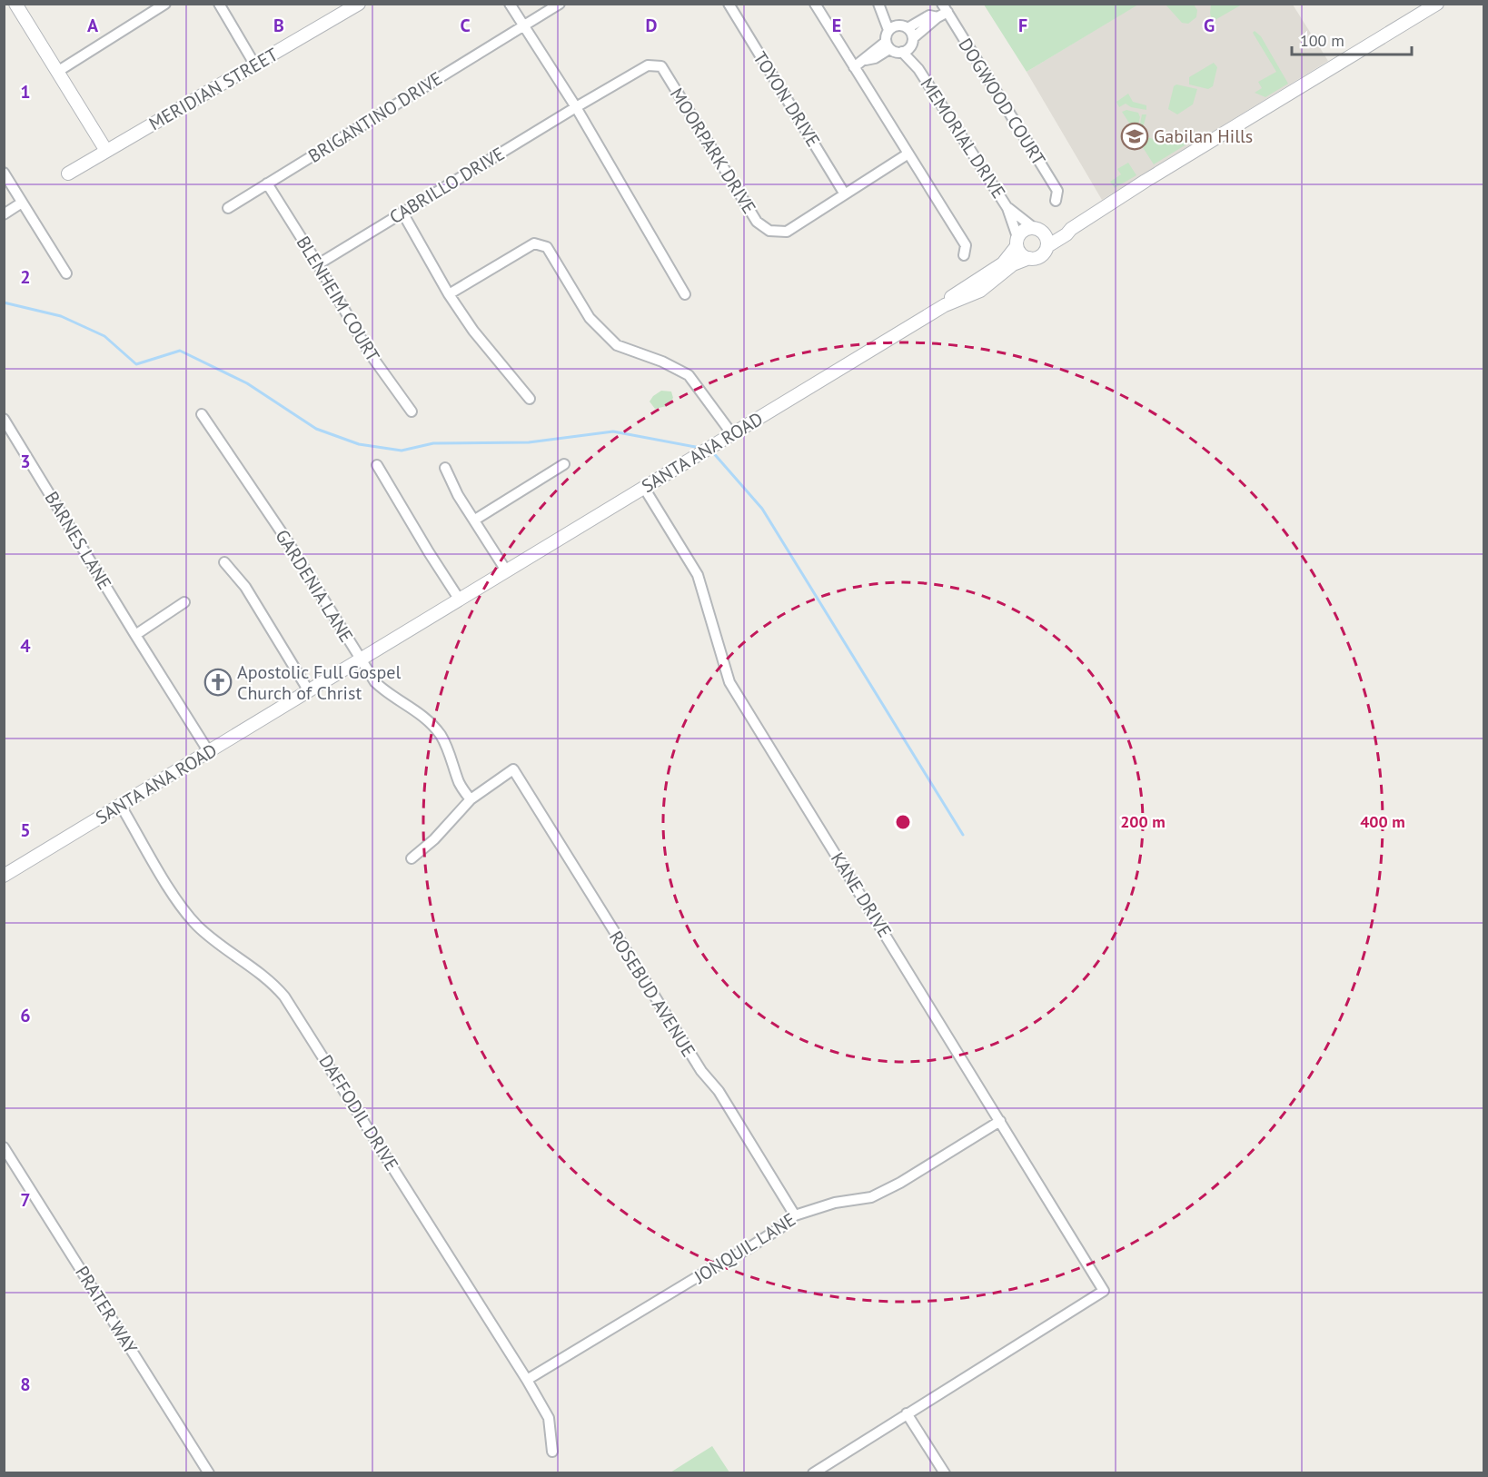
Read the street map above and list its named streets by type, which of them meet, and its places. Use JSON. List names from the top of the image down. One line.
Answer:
{"streets":{"street":["MERIDIAN STREET","TOYON DRIVE","DOGWOOD COURT","BRIGANTINO DRIVE","MEMORIAL DRIVE","MOORPARK DRIVE","CABRILLO DRIVE","BLENHEIM COURT","SANTA ANA ROAD","BARNES LANE","GARDENIA LANE","KANE DRIVE","ROSEBUD AVENUE","DAFFODIL DRIVE","JONQUIL LANE","PRATER WAY"]},"crossings":[["TOYON DRIVE","MOORPARK DRIVE"],["BRIGANTINO DRIVE","BLENHEIM COURT"],["MOORPARK DRIVE","CABRILLO DRIVE"],["CABRILLO DRIVE","BLENHEIM COURT"],["SANTA ANA ROAD","BARNES LANE"],["SANTA ANA ROAD","GARDENIA LANE"],["SANTA ANA ROAD","KANE DRIVE"],["SANTA ANA ROAD","DAFFODIL DRIVE"],["GARDENIA LANE","ROSEBUD AVENUE"],["KANE DRIVE","JONQUIL LANE"],["ROSEBUD AVENUE","JONQUIL LANE"],["DAFFODIL DRIVE","JONQUIL LANE"]],"places":{"school or university":["Gabilan Hills"],"church":["Apostolic Full Gospel Church of Christ"]},"scale_bar":"100 m","grid":{"columns":["A","B","C","D","E","F","G"],"rows":["1","2","3","4","5","6","7","8"]},"rings":["200 m","400 m"]}
